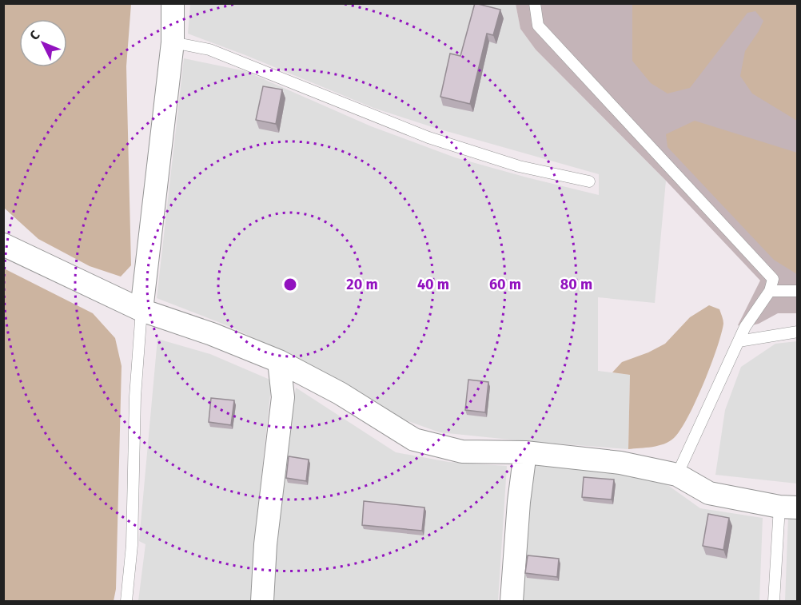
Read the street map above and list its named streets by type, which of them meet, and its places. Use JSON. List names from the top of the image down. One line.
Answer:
{"north":"top left","rings":["20 m","40 m","60 m","80 m"]}
